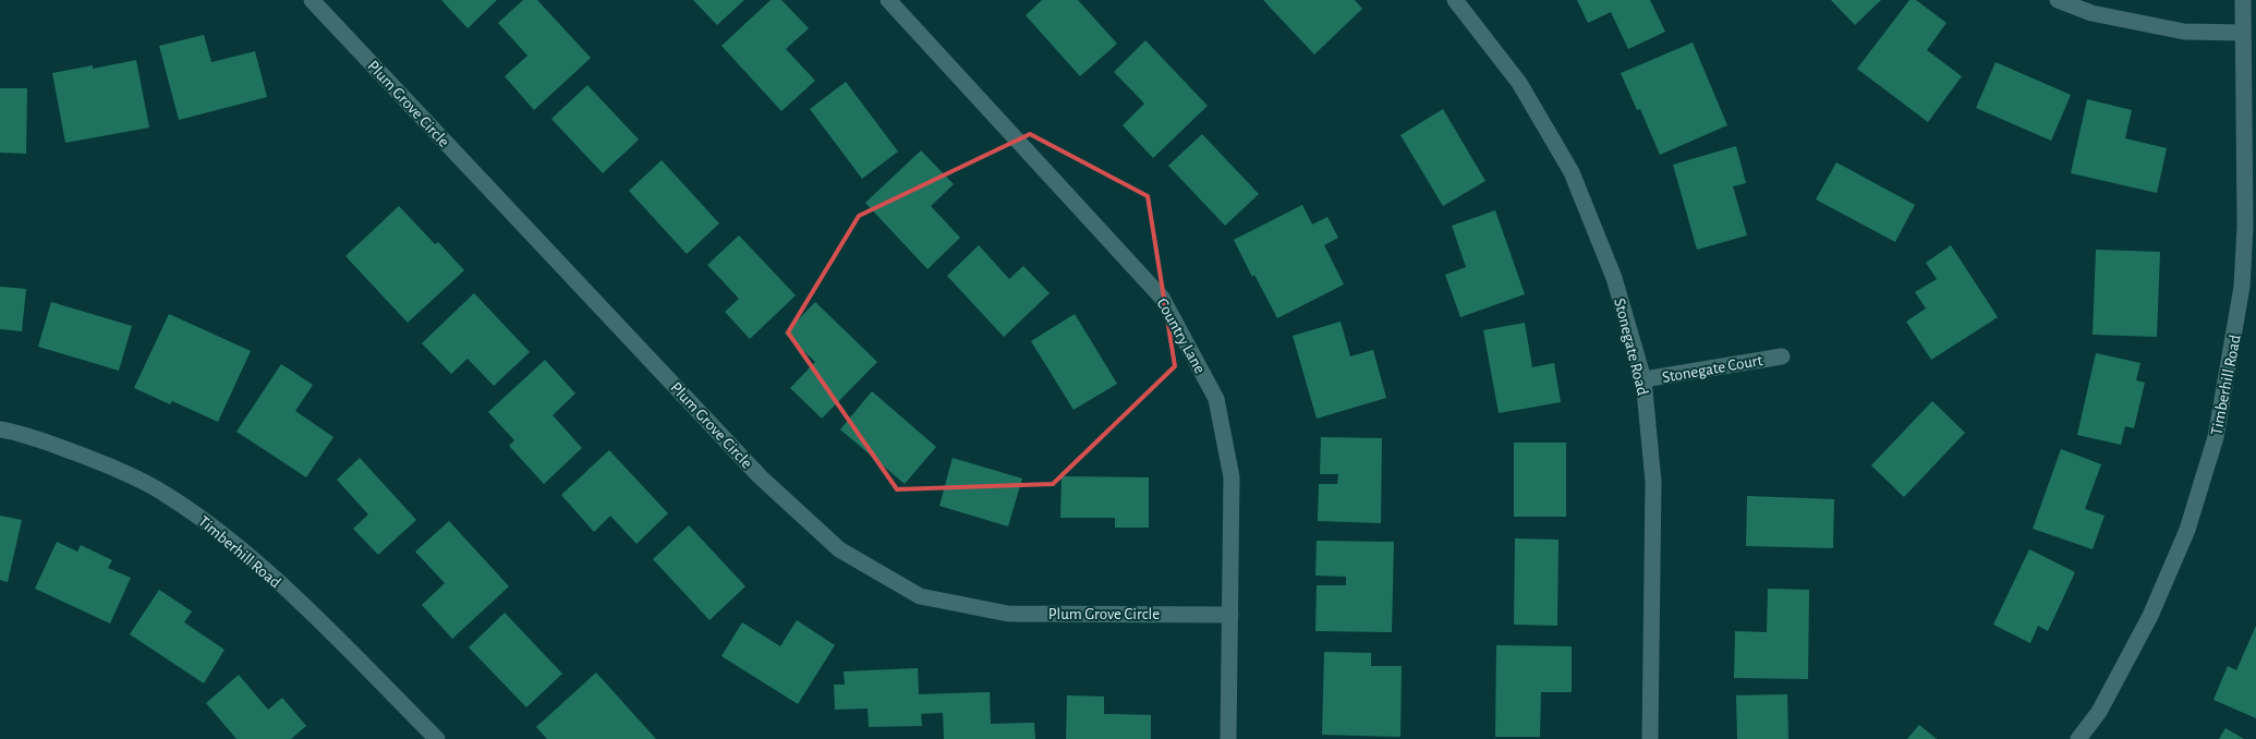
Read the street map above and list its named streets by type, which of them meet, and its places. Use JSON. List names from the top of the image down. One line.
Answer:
{"streets":{"street":["Plum Grove Circle","Country Lane","Stonegate Road","Stonegate Court","Timberhill Road"]},"crossings":[["Plum Grove Circle","Country Lane"],["Stonegate Road","Stonegate Court"]]}
